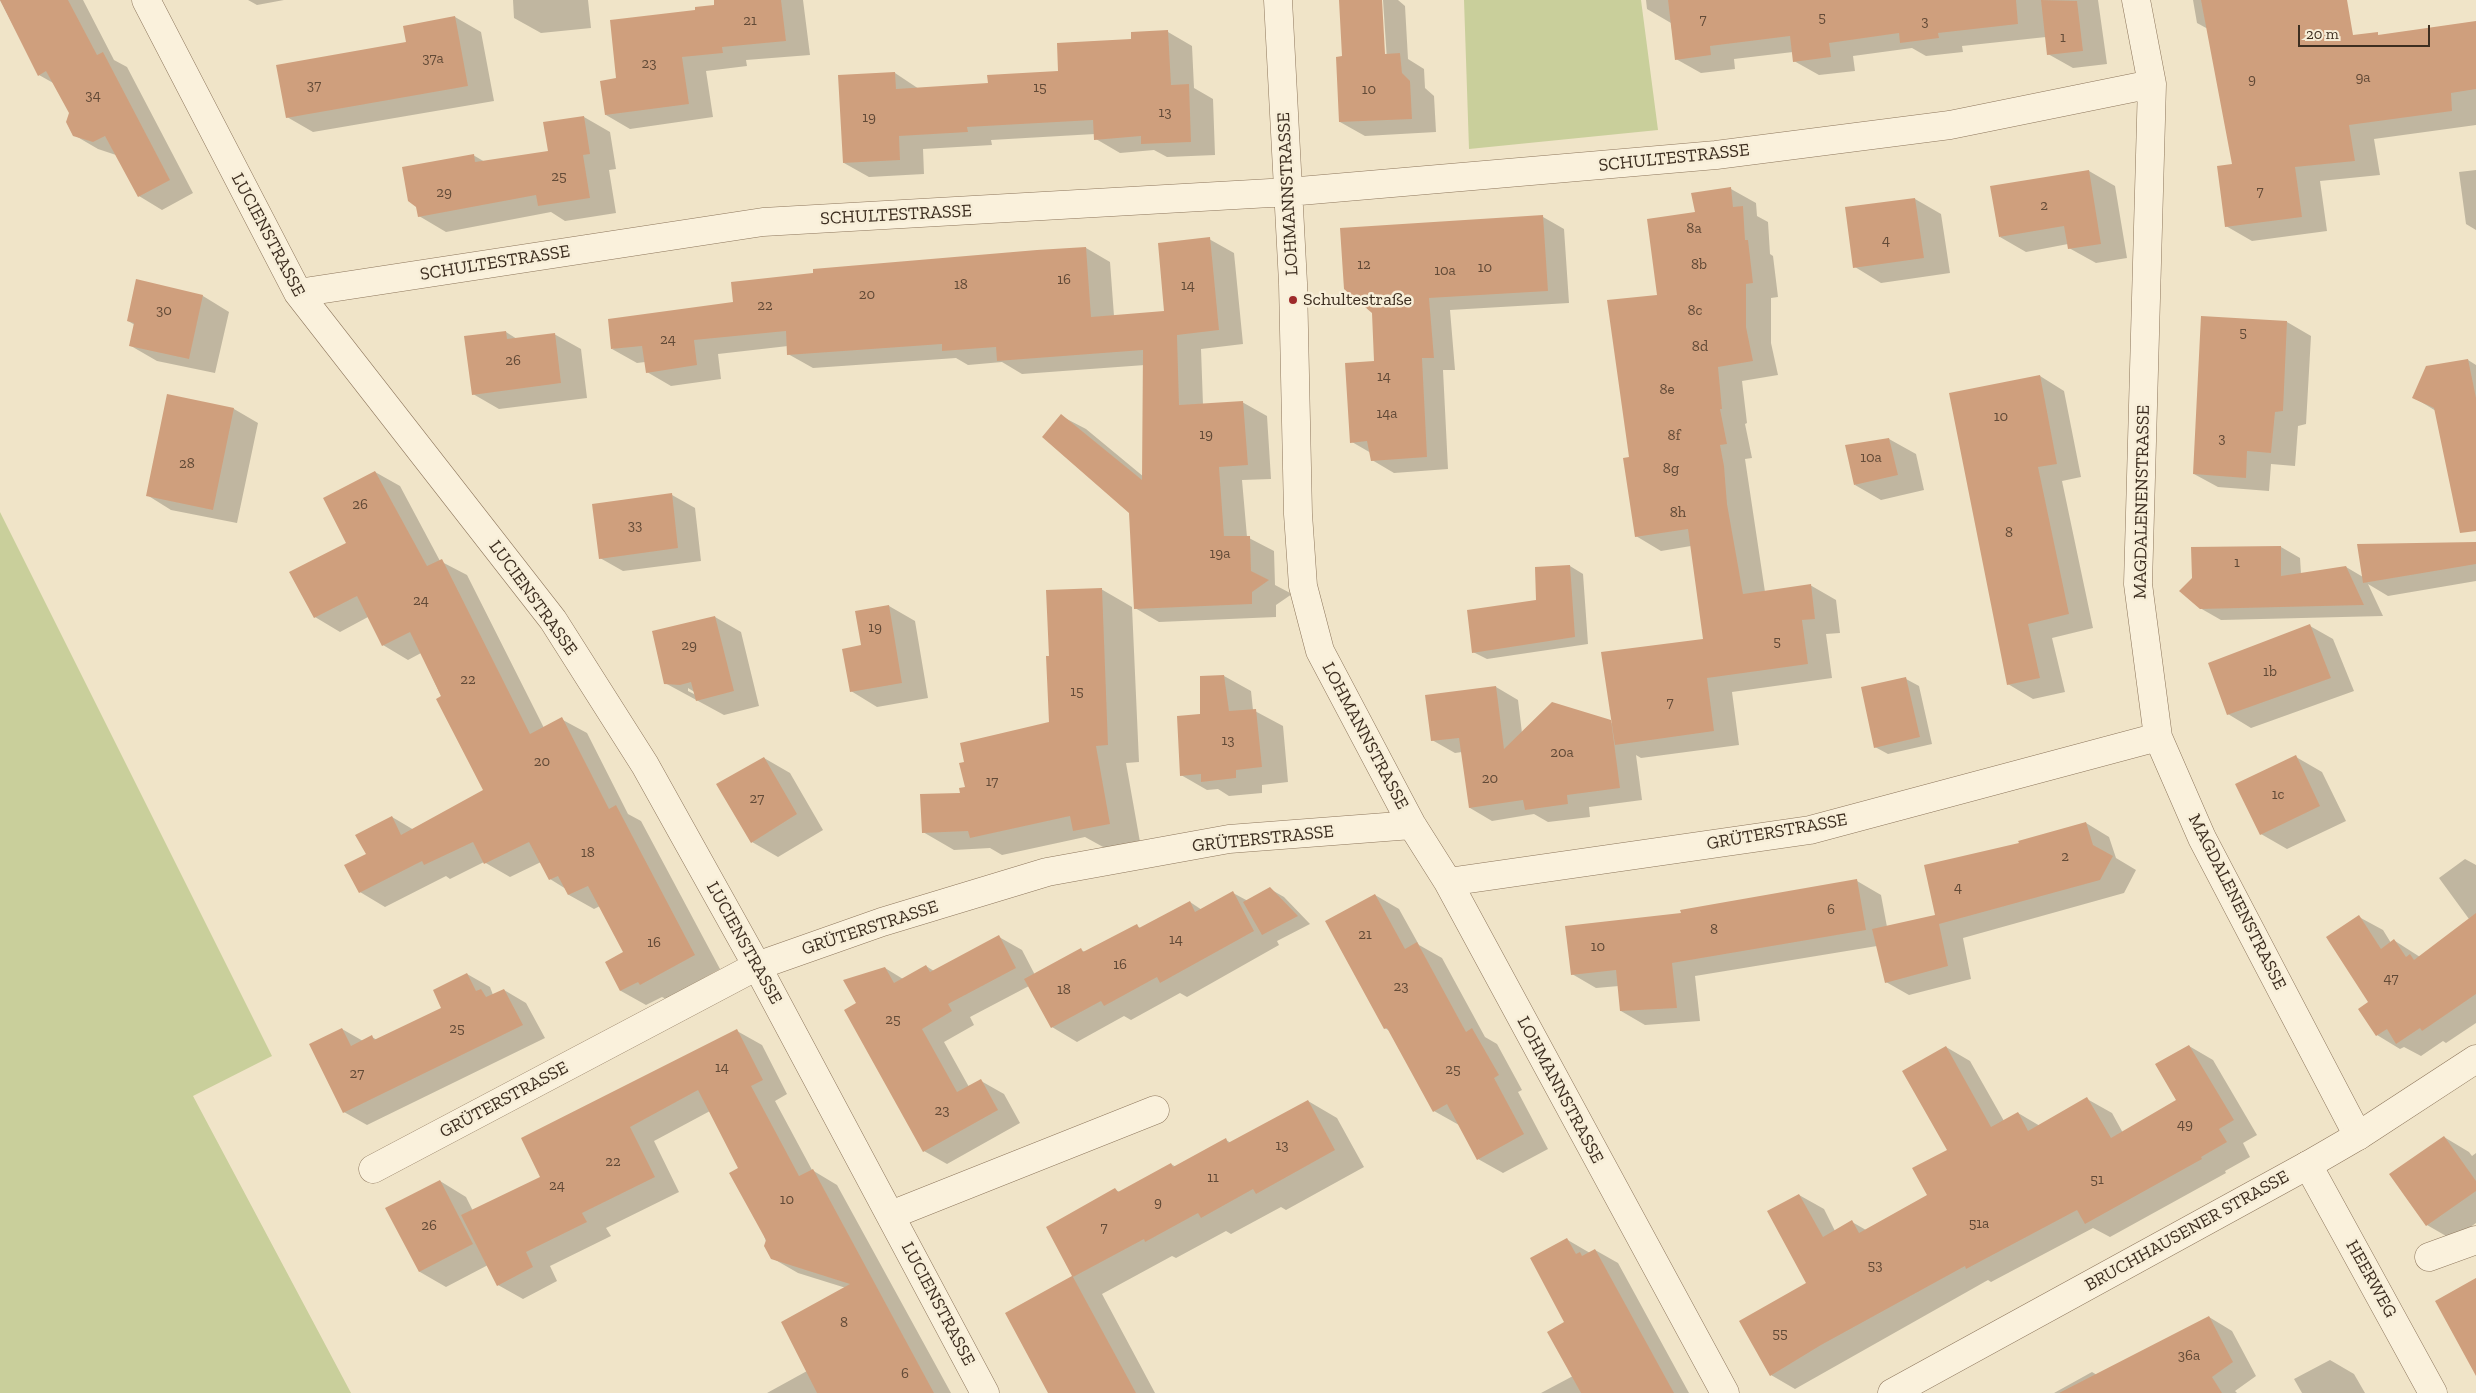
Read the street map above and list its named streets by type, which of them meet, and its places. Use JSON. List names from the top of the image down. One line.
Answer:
{"streets":{"street":["SCHULTESTRASSE","LOHMANNSTRASSE","LUCIENSTRASSE","MAGDALENENSTRASSE","GRÜTERSTRASSE","BRUCHHAUSENER STRASSE","HEERWEG"]},"crossings":[["SCHULTESTRASSE","LOHMANNSTRASSE"],["SCHULTESTRASSE","LUCIENSTRASSE"],["SCHULTESTRASSE","MAGDALENENSTRASSE"],["LOHMANNSTRASSE","GRÜTERSTRASSE"],["LUCIENSTRASSE","GRÜTERSTRASSE"],["MAGDALENENSTRASSE","GRÜTERSTRASSE"],["MAGDALENENSTRASSE","BRUCHHAUSENER STRASSE"],["BRUCHHAUSENER STRASSE","HEERWEG"]],"places":["Schultestraße"],"house_numbers":["5","7","21","3","1","37a","23","9a","9","37","15","10","34","13","19","25","7","29","2","8a","4","12","8b","10","10a","16","18","14","20","22","30","8c","5","24","8d","26","14","8e","14a","10","19","8f","3","10a","28","8g","26","8h","33","8","19a","1","24","19","5","29","1b","22","15","7","13","20a","20","20","17","1c","27","18","2","4","6","8","21","14","16","10","16","47","23","18","25","25","14","25","27","23","49","13","22","11","51","24","10","9","51a","26","7","53","8","55","36a","6"],"scale_bar":"20 m"}
